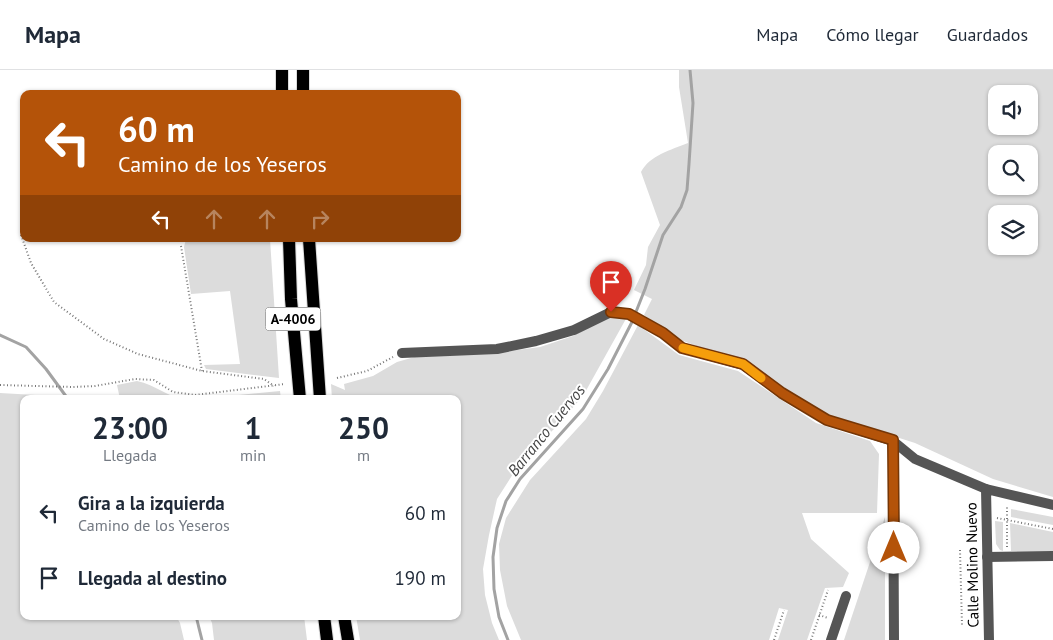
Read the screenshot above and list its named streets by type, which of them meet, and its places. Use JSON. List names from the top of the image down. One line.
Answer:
{"streets":{"main road":["A-4006"],"street":["Calle Molino Nuevo"]},"water":["Barranco Cuervos"],"page":{"header":"Mapa","nav":["Mapa","Cómo llegar","Guardados"],"turn":["60 m","Camino de los Yeseros"],"eta":["23:00","Llegada","1","min","250","m"],"list":[{"name":"Gira a la izquierda","note":"Camino de los Yeseros","value":"60 m"},{"name":"Llegada al destino","value":"190 m"}]}}
